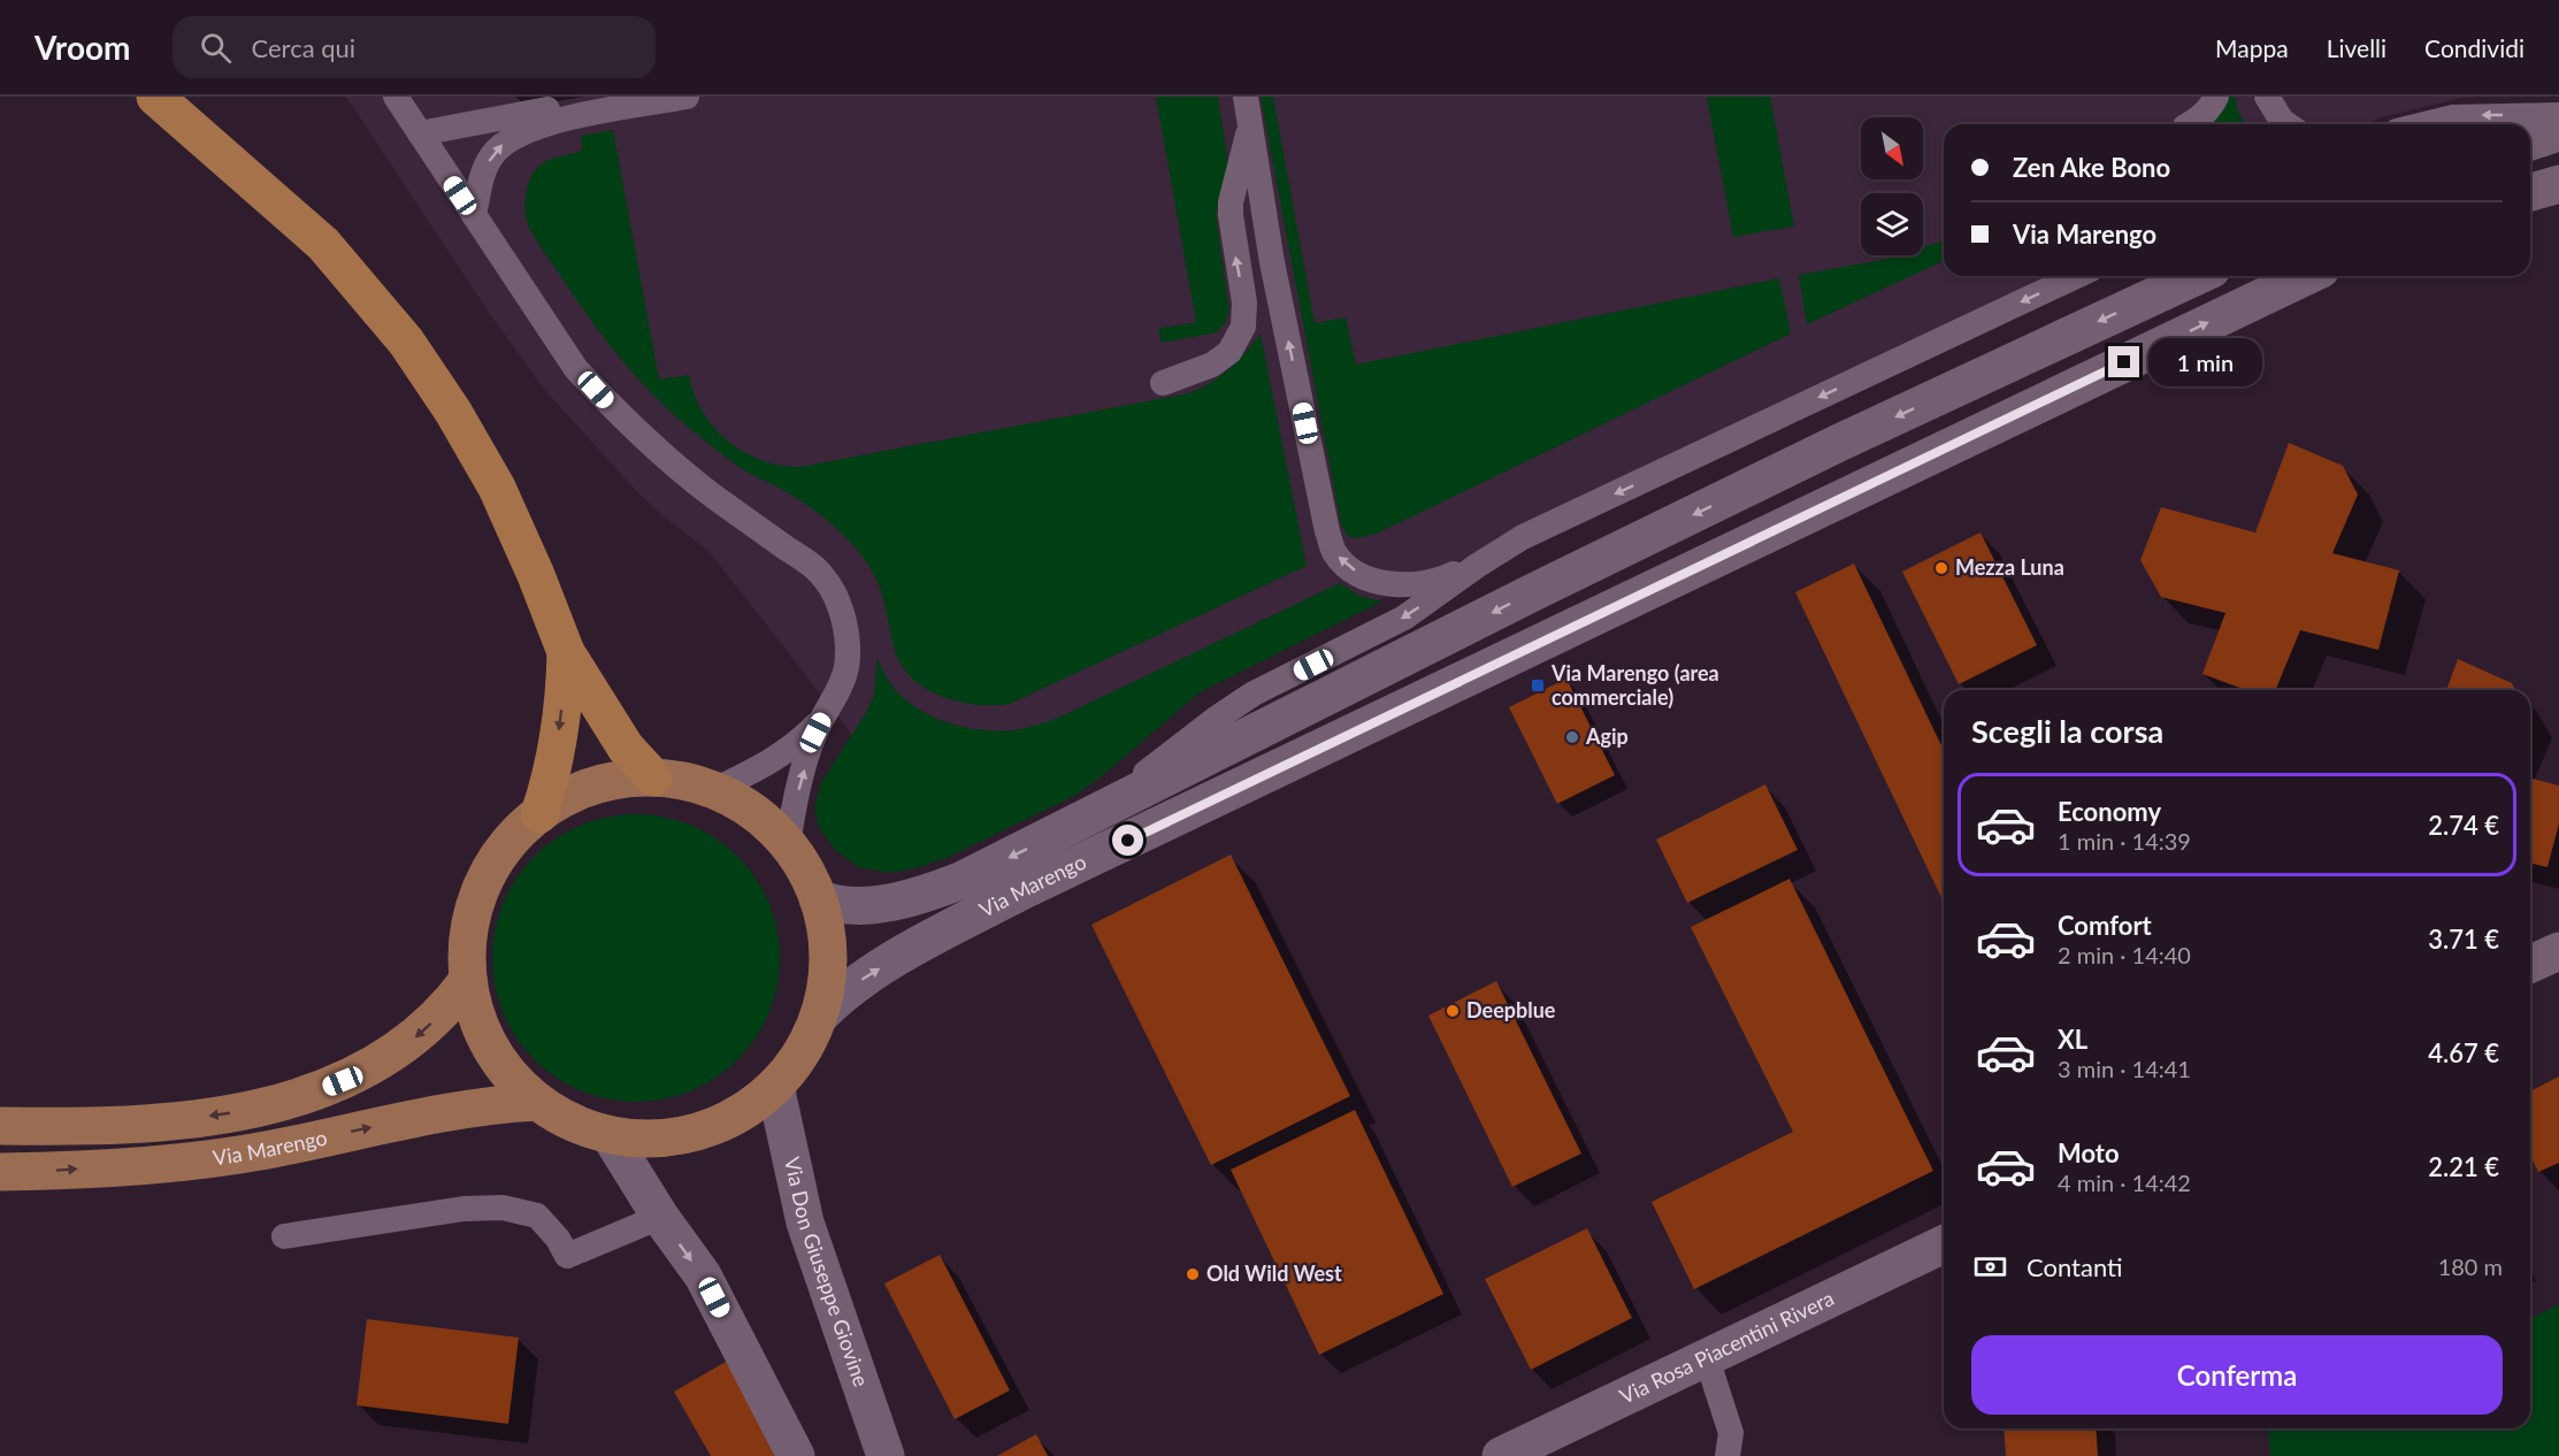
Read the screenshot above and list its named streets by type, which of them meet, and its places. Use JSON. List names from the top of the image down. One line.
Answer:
{"streets":{"main road":["Via Marengo","Via Don Giuseppe Giovine","Via Rosa Piacentini Rivera"]},"places":{"other":["Mezza Luna","Agip","Deepblue","Old Wild West"],"transit":["Via Marengo (area commerciale)"]},"north":"bottom right","page":{"header":"Vroom","search":"Cerca qui","nav":["Mappa","Livelli","Condividi"],"banner":["Zen Ake Bono","Via Marengo"],"bubble":"1 min","heading":"Scegli la corsa","list":[{"name":"Economy","note":"1 min · 14:39","value":"2.74 €"},{"name":"Comfort","note":"2 min · 14:40","value":"3.71 €"},{"name":"XL","note":"3 min · 14:41","value":"4.67 €"},{"name":"Moto","note":"4 min · 14:42","value":"2.21 €"}],"pay":["Contanti","180 m"],"buttons":"Conferma"}}
